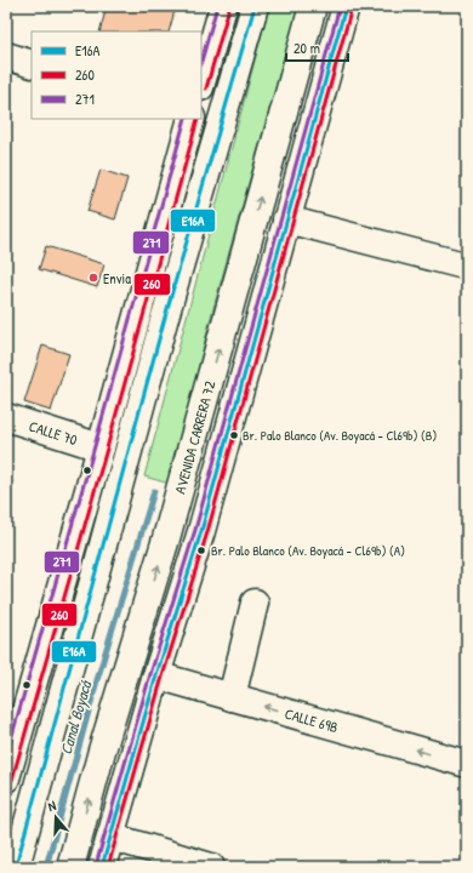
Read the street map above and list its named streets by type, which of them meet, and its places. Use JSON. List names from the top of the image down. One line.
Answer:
{"streets":{"main road":["CALLE 70","AVENIDA CARRERA 72","CALLE 69B"]},"crossings":[["AVENIDA CARRERA 72","CALLE 69B"]],"one_way":["CALLE 69B"],"water":["Canal Boyacá"],"places":["Envia","Br. Palo Blanco (Av. Boyacá - Cl69b) (B)","Br. Palo Blanco (Av. Boyacá - Cl69b) (A)"],"lines":["transit line E16A","transit line 271","transit line 260"],"legend":["E16A","260","271"],"scale_bar":"20 m","north":"top"}
